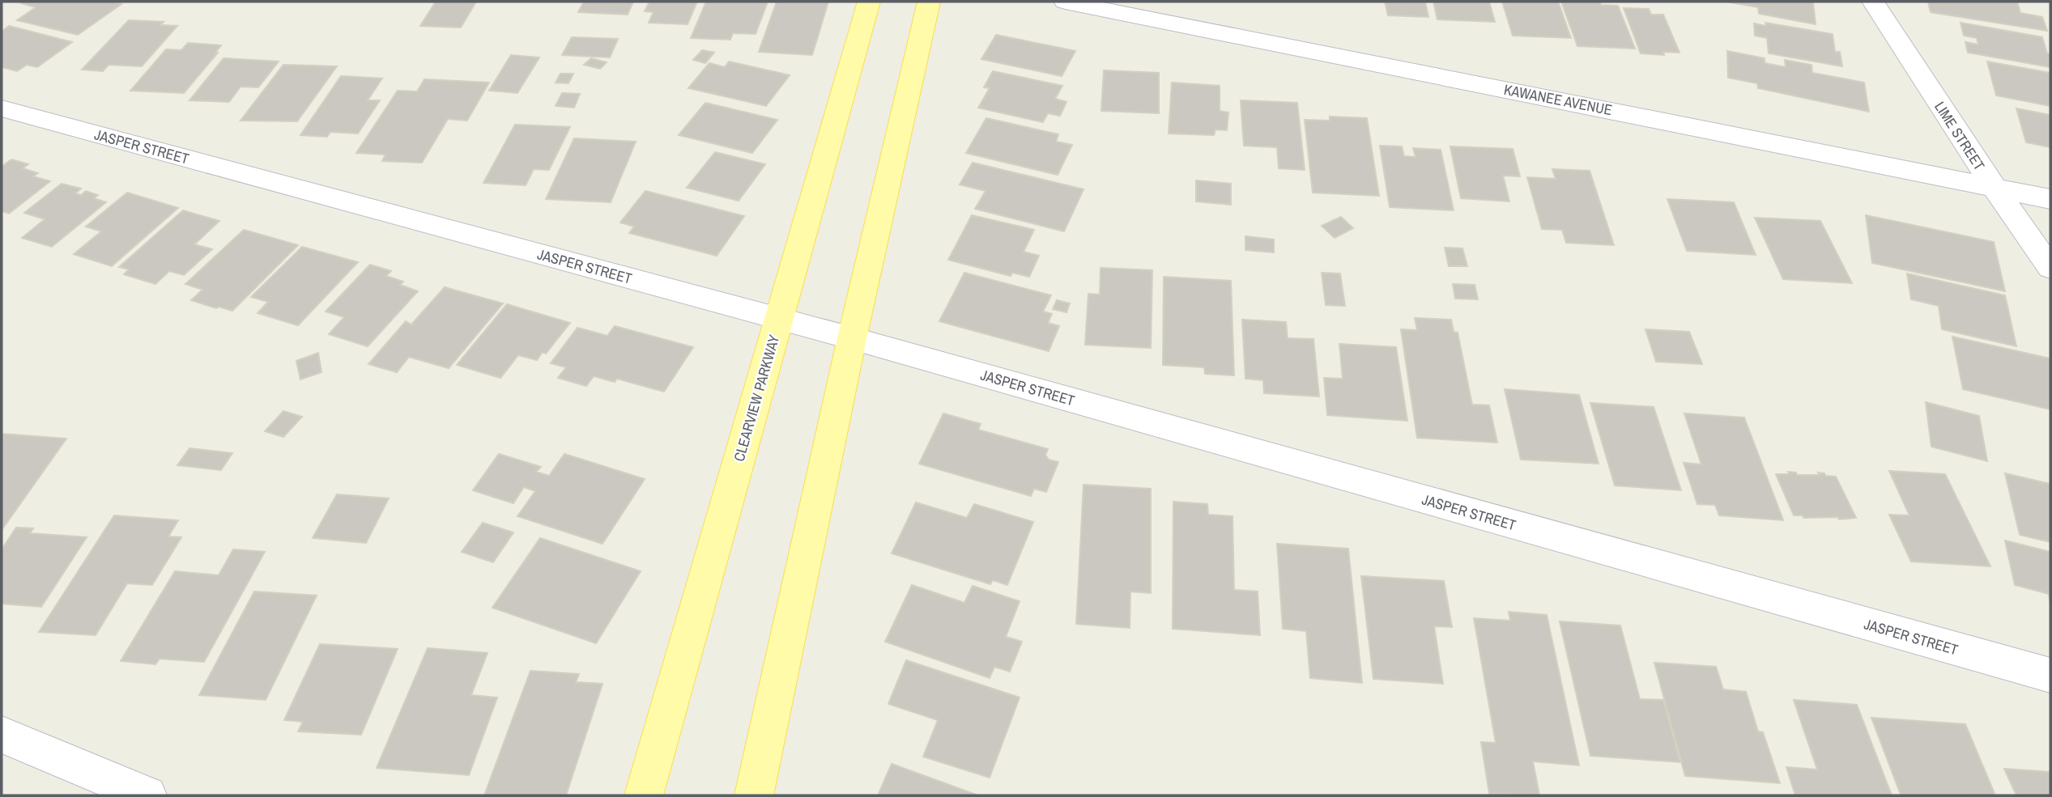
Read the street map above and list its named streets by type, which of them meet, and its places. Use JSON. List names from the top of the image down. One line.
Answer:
{"streets":{"main road":["CLEARVIEW PARKWAY"],"street":["KAWANEE AVENUE","LIME STREET","JASPER STREET"]},"crossings":[["KAWANEE AVENUE","LIME STREET"],["JASPER STREET","CLEARVIEW PARKWAY"]]}
